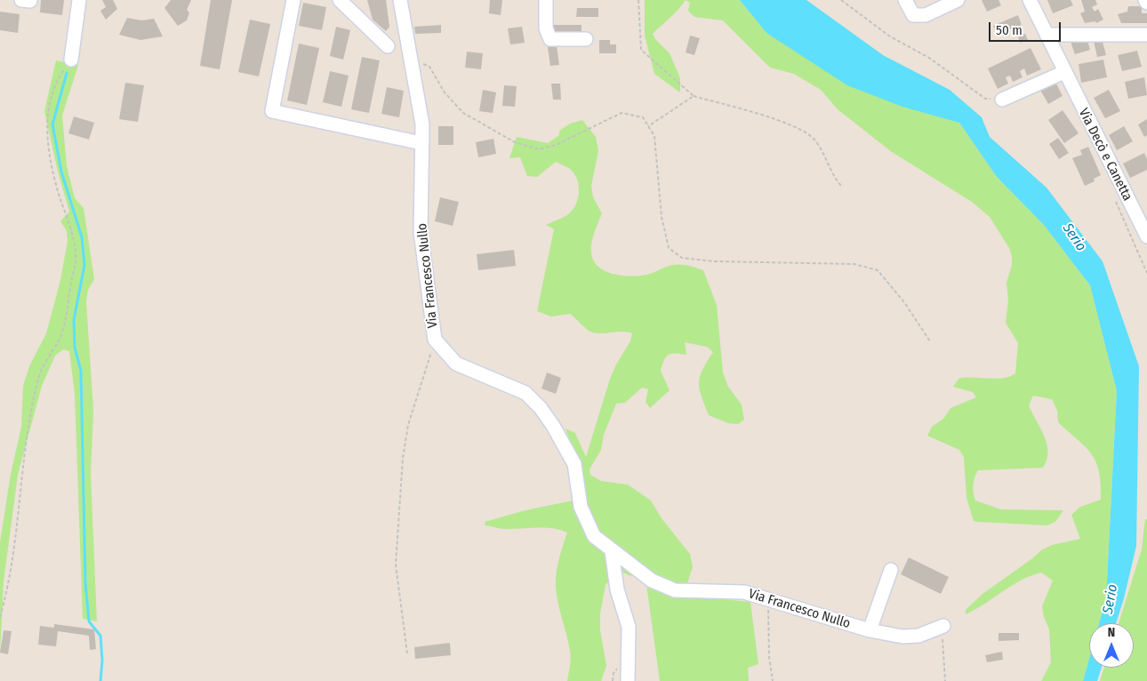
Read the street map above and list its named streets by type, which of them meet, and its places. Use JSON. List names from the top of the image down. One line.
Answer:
{"streets":{"street":["Via Decò e Canetta","Via Francesco Nullo"]},"water":["Serio"],"scale_bar":"50 m","north":"top"}
